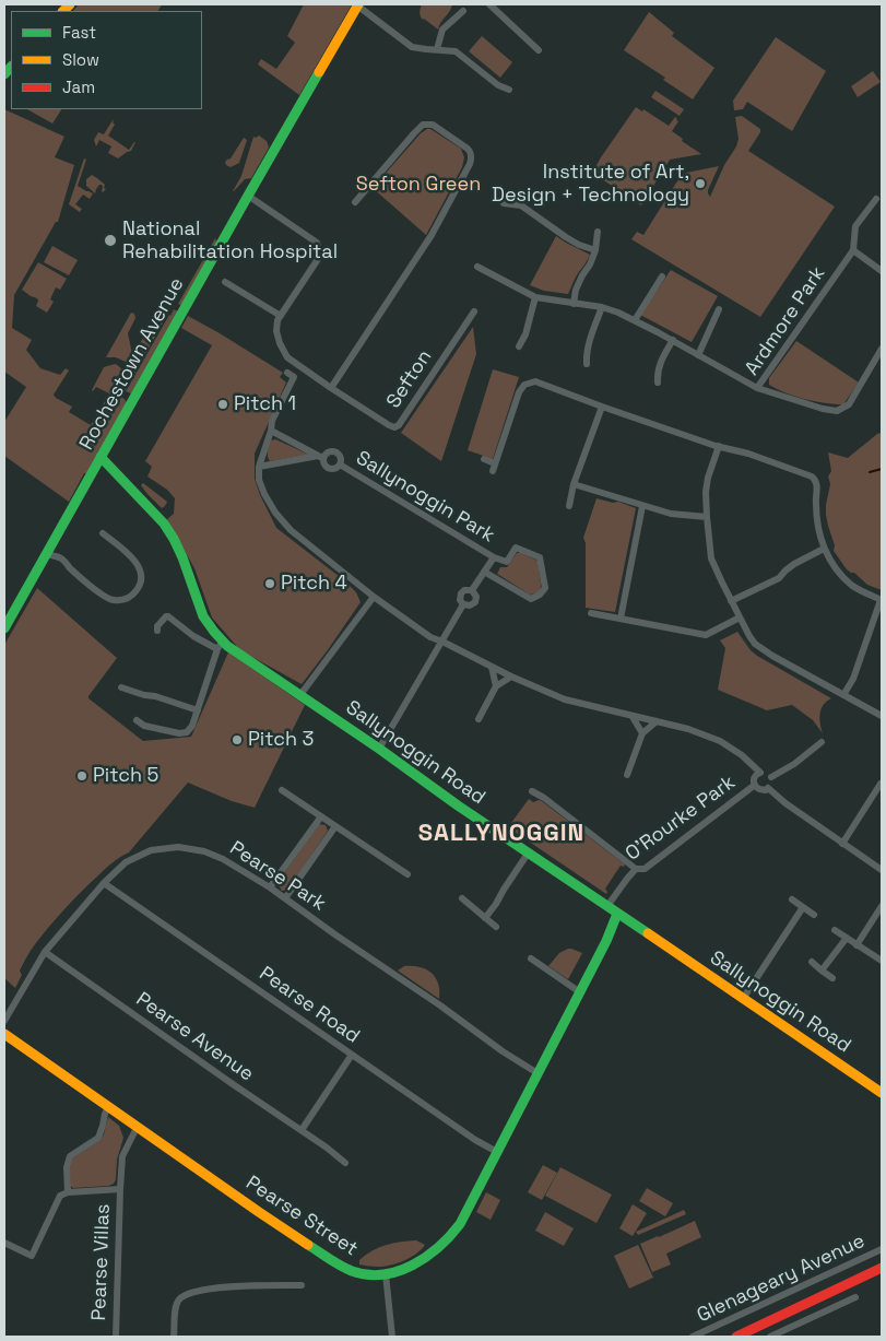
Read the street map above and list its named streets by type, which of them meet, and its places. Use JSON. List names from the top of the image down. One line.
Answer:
{"streets":{"street":["Ardmore Park","Rochestown Avenue","Sefton","Sallynoggin Park","Sallynoggin Road","O'Rourke Park","Pearse Park","Pearse Road","Pearse Avenue","Pearse Street","Pearse Villas","Glenageary Avenue"]},"crossings":[["Rochestown Avenue","Sallynoggin Road"],["Sallynoggin Park","O'Rourke Park"],["Sallynoggin Road","O'Rourke Park"],["Sallynoggin Road","Pearse Street"],["Pearse Park","Pearse Road"],["Pearse Park","Pearse Avenue"],["Pearse Park","Pearse Street"],["Pearse Road","Pearse Street"],["Pearse Street","Pearse Villas"]],"districts":["SALLYNOGGIN"],"parks":["Sefton Green"],"places":["Institute of Art, Design + Technology","National Rehabilitation Hospital","Pitch 1","Pitch 4","Pitch 3","Pitch 5"],"legend":["Fast","Slow","Jam"]}
